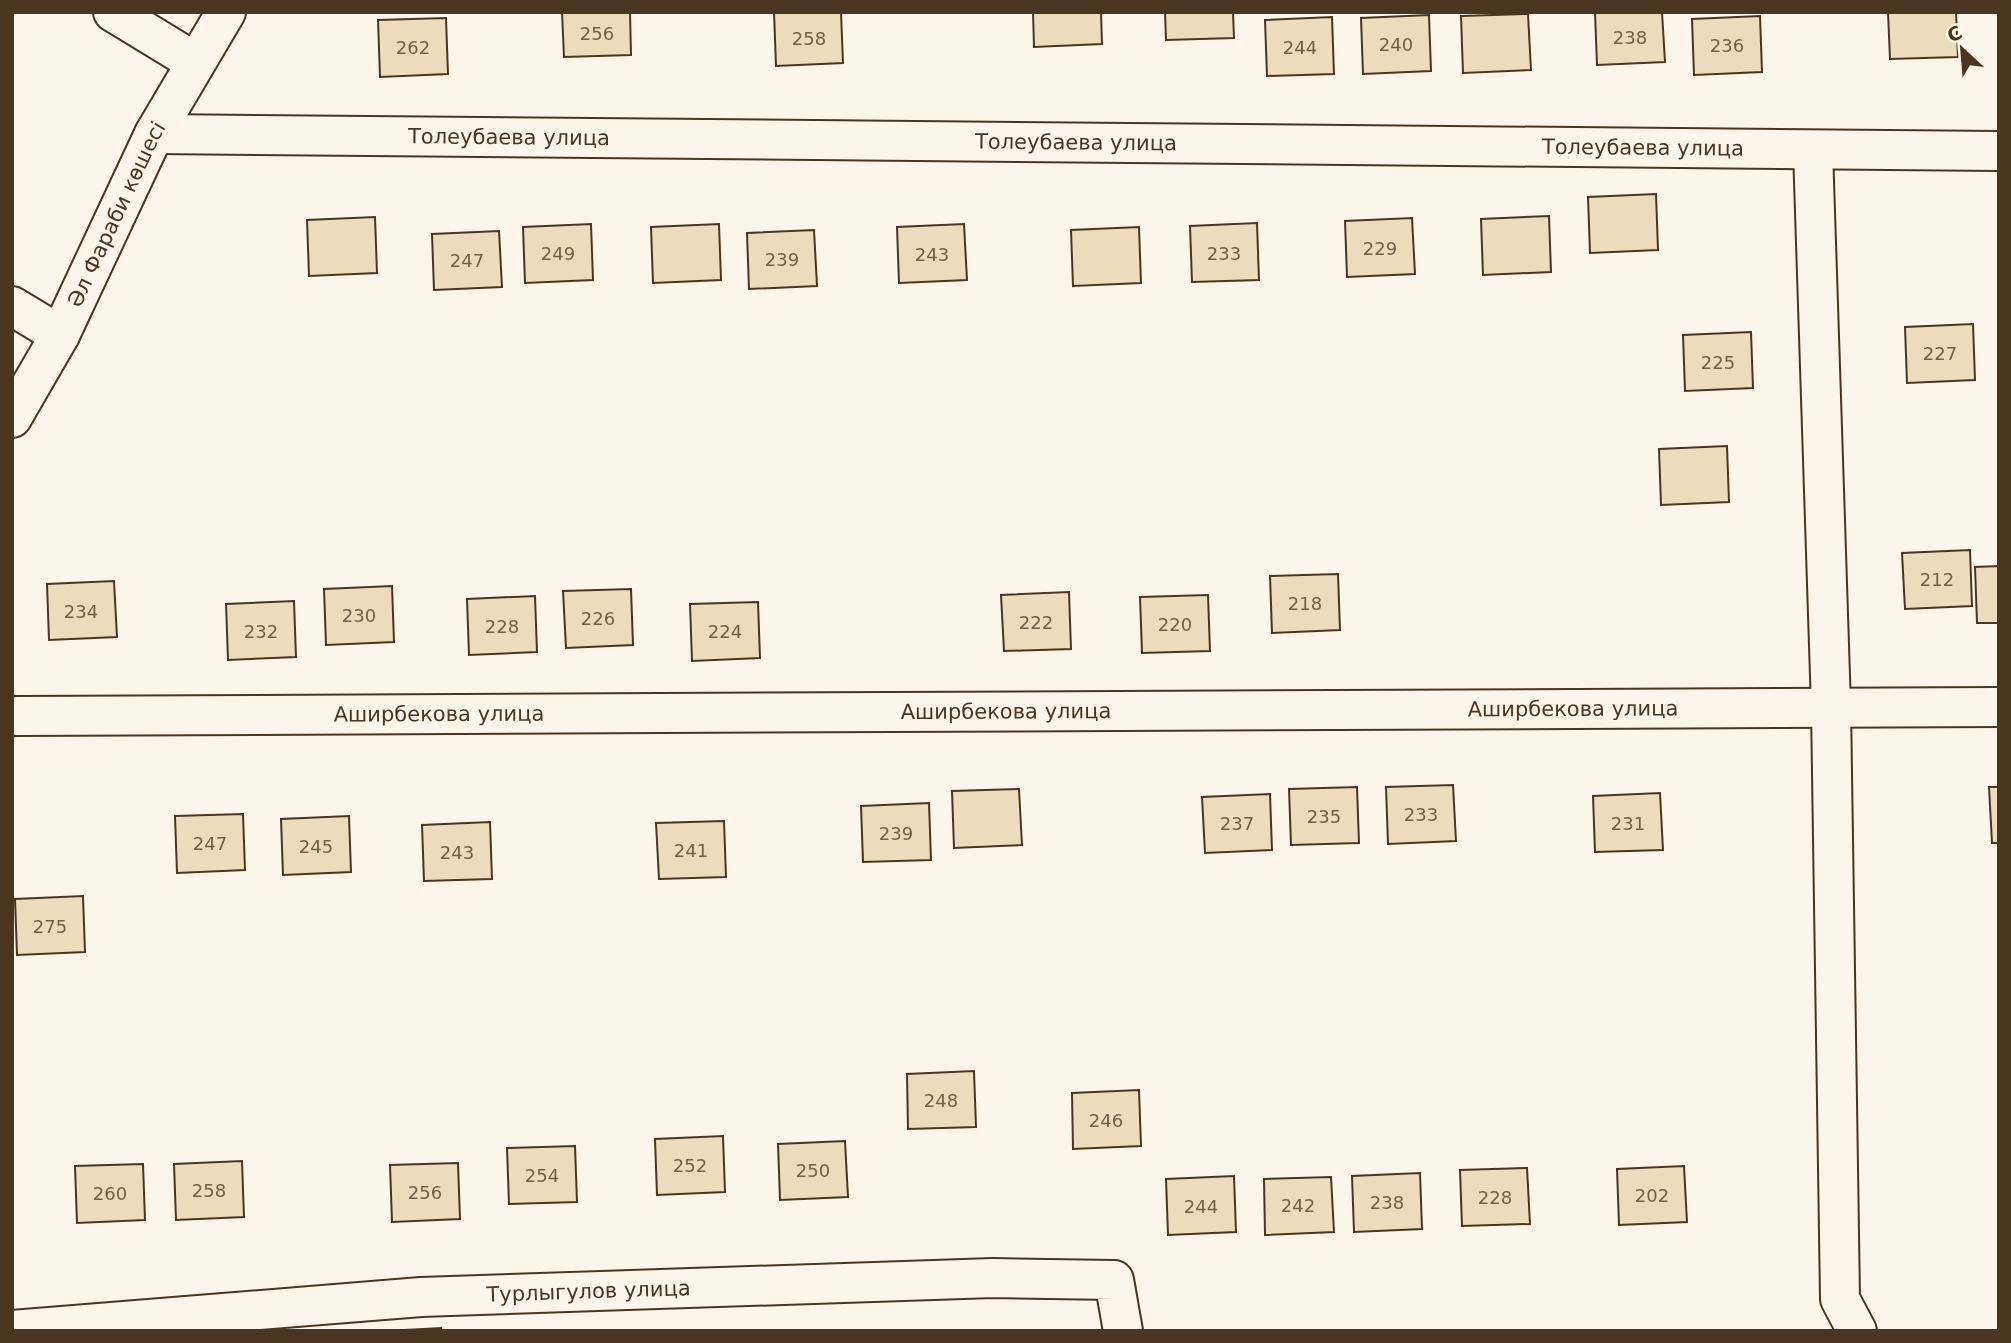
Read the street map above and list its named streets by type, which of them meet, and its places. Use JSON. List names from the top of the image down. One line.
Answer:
{"streets":{"street":["Толеубаева улица","Әл Фараби көшесі","Аширбекова улица","Турлыгулов улица"]},"crossings":[["Толеубаева улица","Әл Фараби көшесі"]],"house_numbers":["256","238","258","240","236","262","244","229","249","233","243","239","247","227","225","212","218","234","230","226","222","220","228","232","224","233","235","237","231","239","247","245","241","243","275","248","246","252","250","254","258","256","260","202","228","238","242","244"],"north":"top left"}
